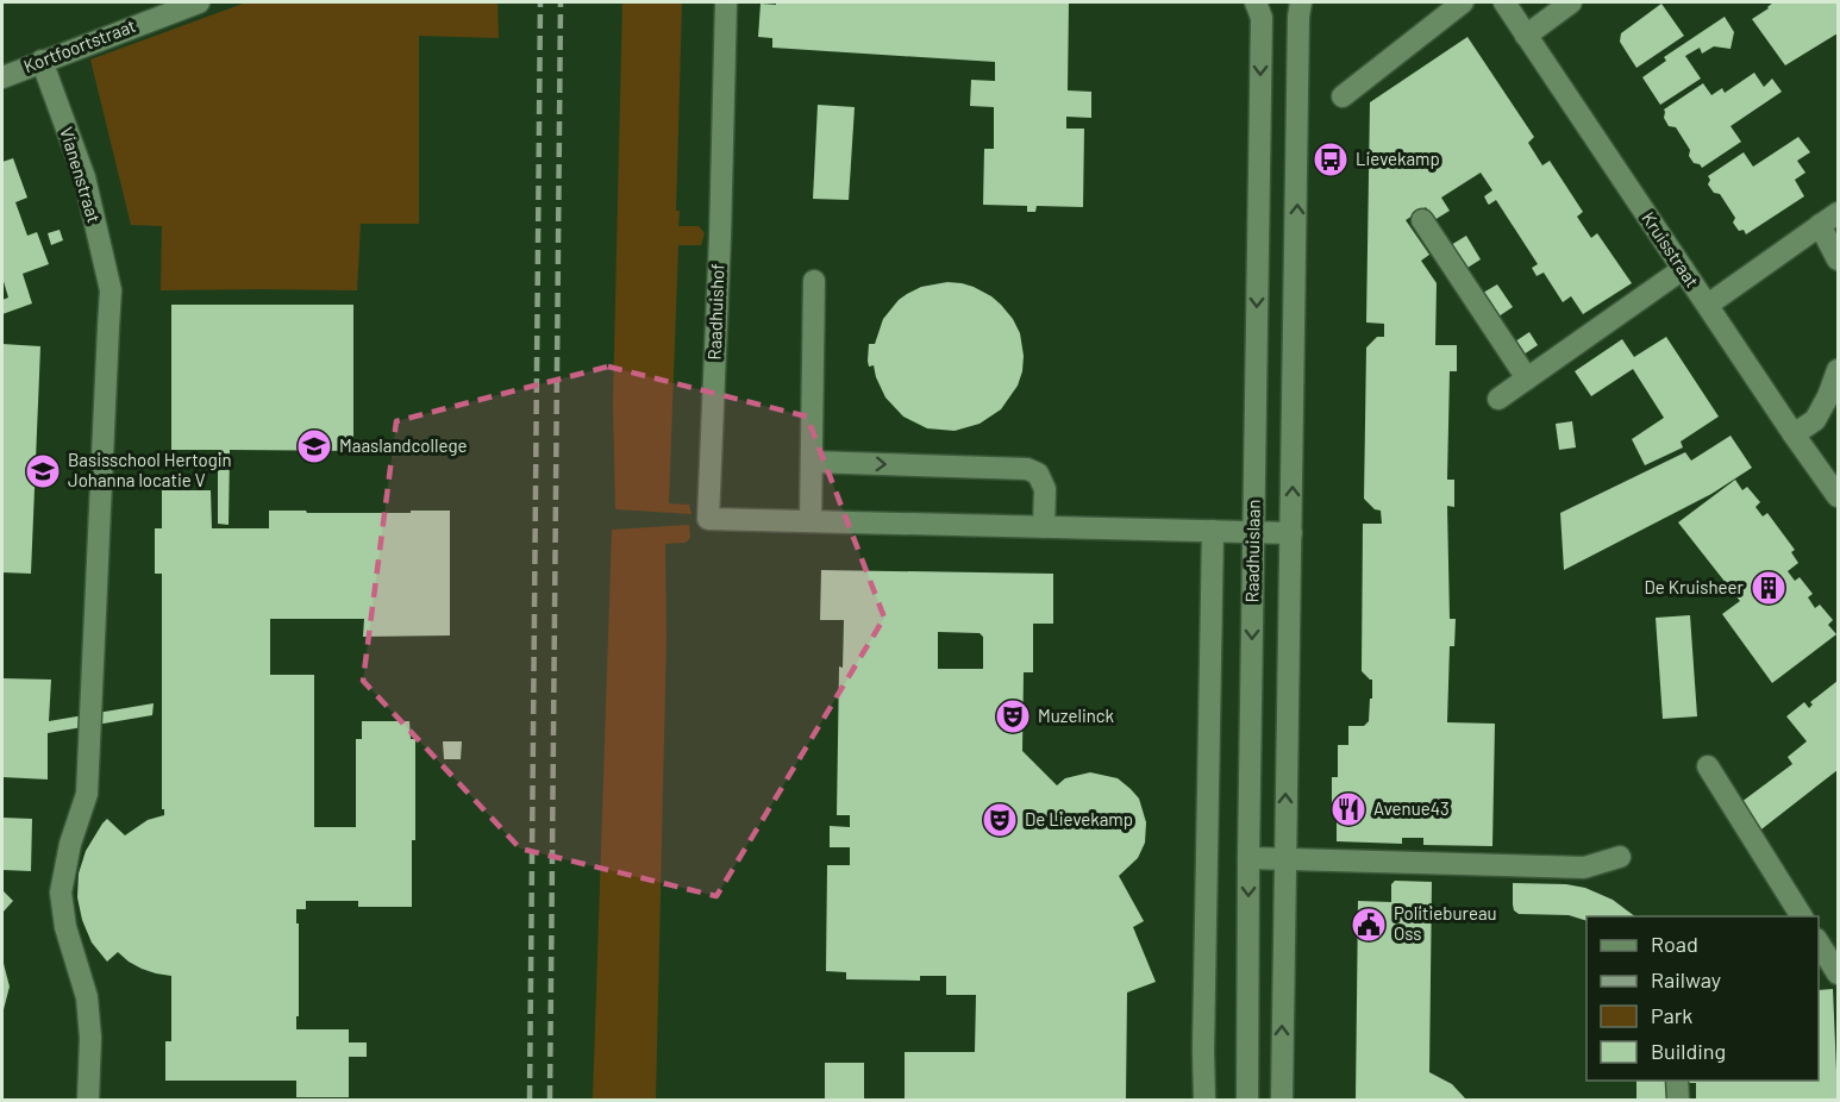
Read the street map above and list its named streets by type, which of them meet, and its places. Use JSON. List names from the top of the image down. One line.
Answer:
{"streets":{"street":["Kortfoortstraat","Vianenstraat","Kruisstraat","Raadhuishof","Raadhuislaan"]},"crossings":[["Kortfoortstraat","Vianenstraat"],["Raadhuishof","Raadhuislaan"]],"places":{"bus stop":["Lievekamp"],"school or university":["Maaslandcollege","Basisschool Hertogin Johanna locatie V"],"building":["De Kruisheer"],"theatre":["Muzelinck","De Lievekamp"],"restaurant":["Avenue43"],"public building":["Politiebureau Oss"]},"legend":["Road","Railway","Park","Building"]}
